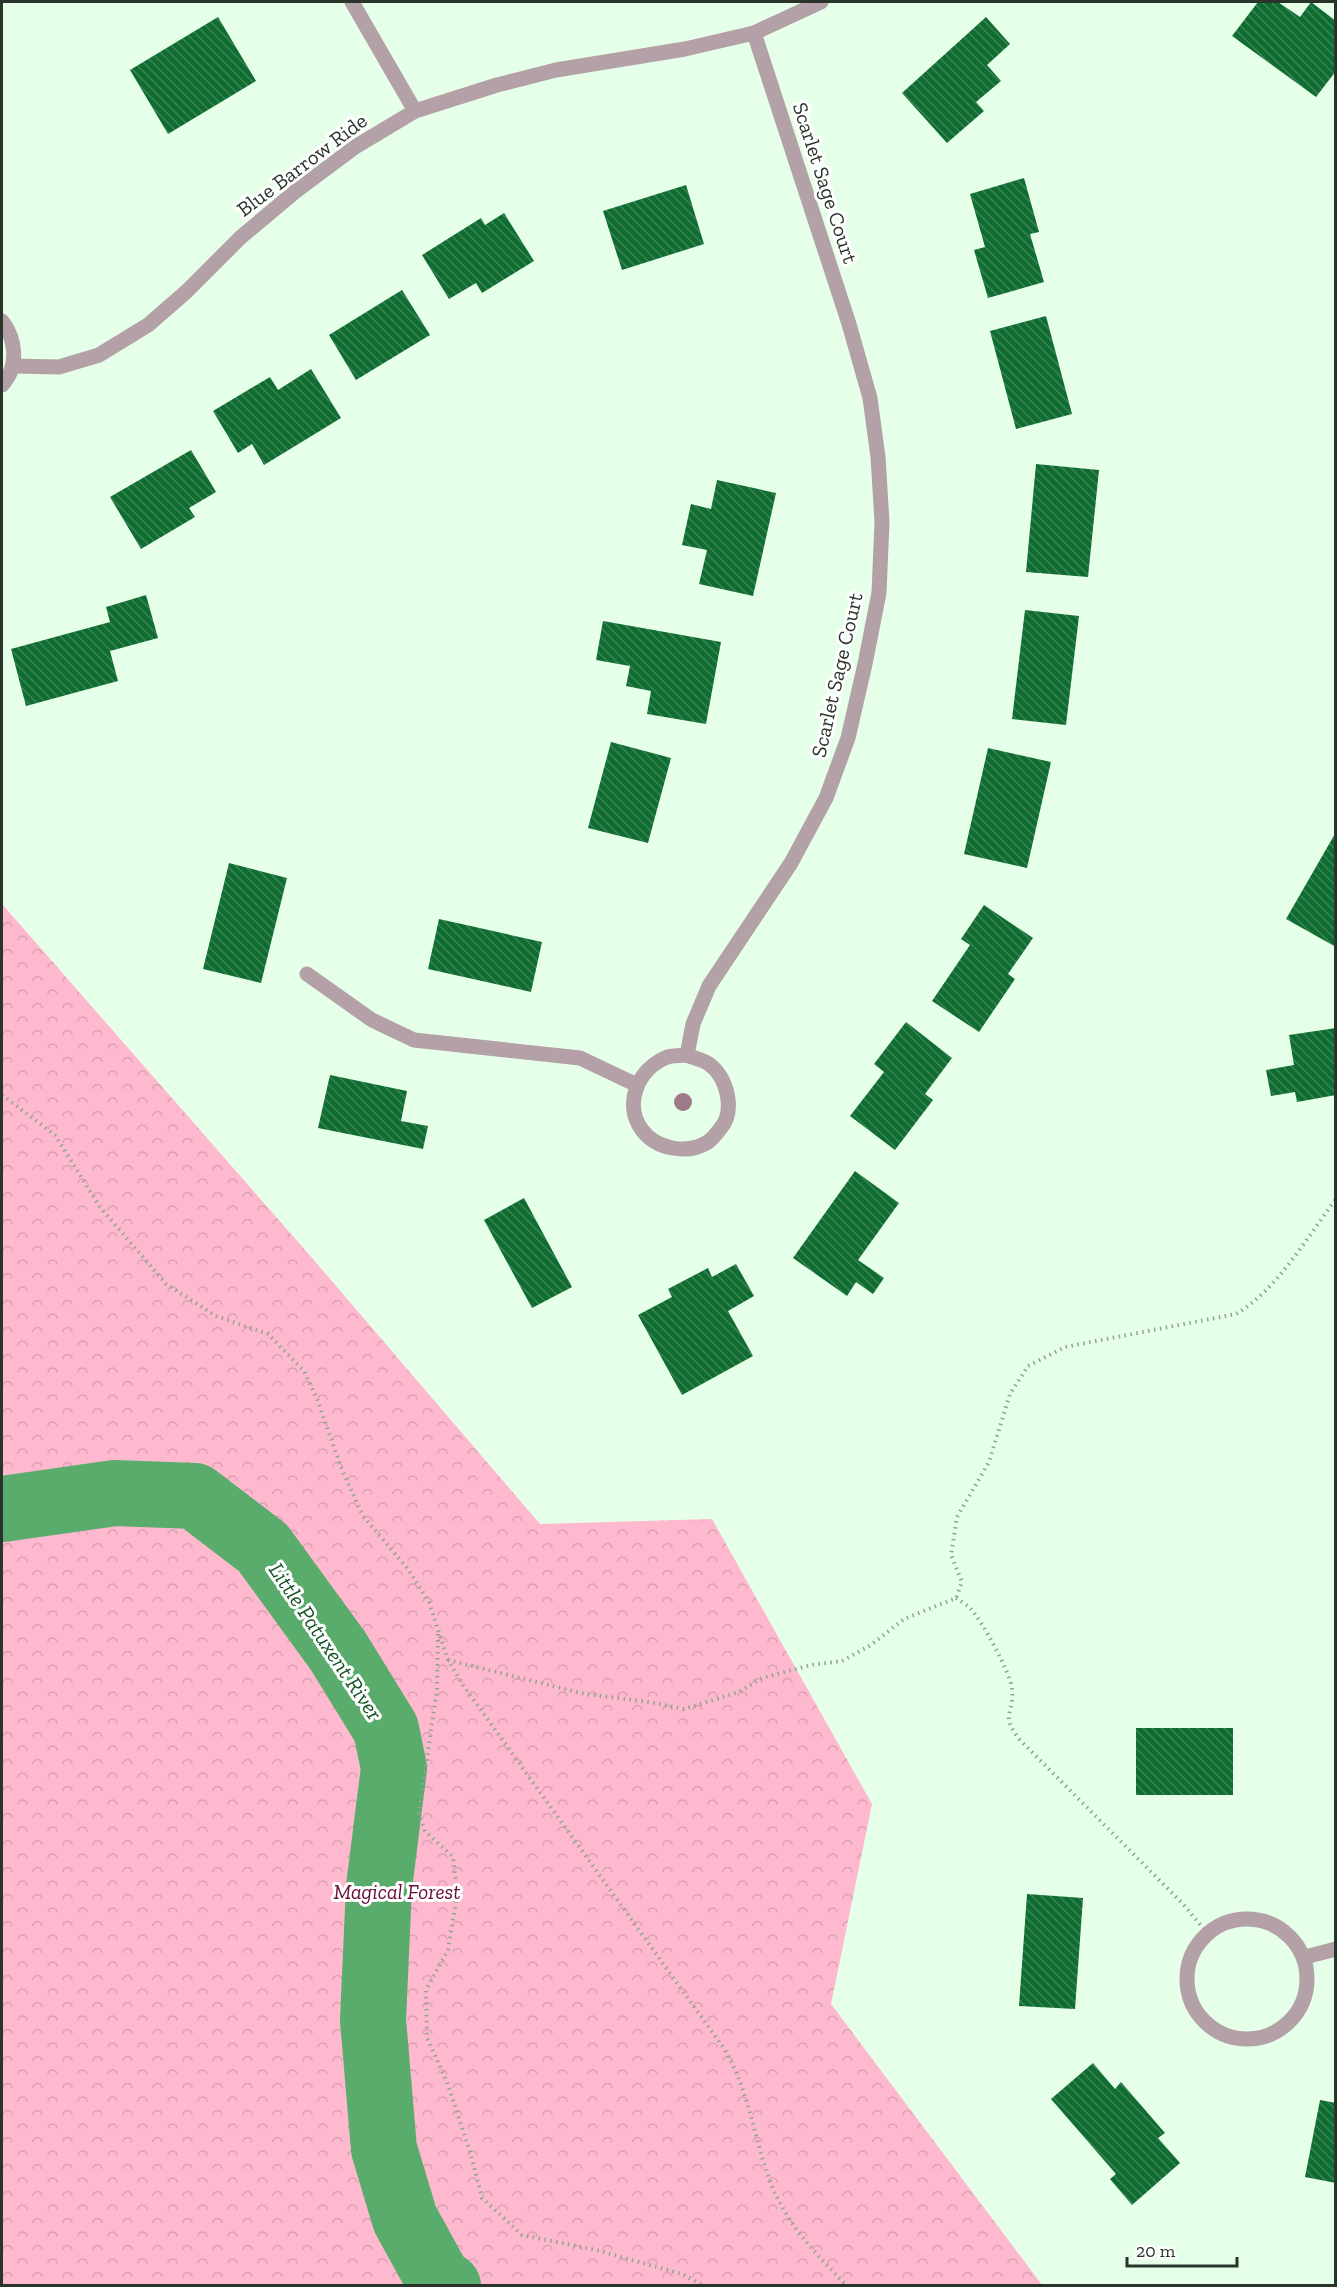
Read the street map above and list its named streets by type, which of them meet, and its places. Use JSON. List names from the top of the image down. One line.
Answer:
{"streets":{"street":["Blue Barrow Ride","Scarlet Sage Court"]},"crossings":[["Blue Barrow Ride","Scarlet Sage Court"]],"water":["Little Patuxent River"],"parks":["Magical Forest"],"scale_bar":"20 m"}
